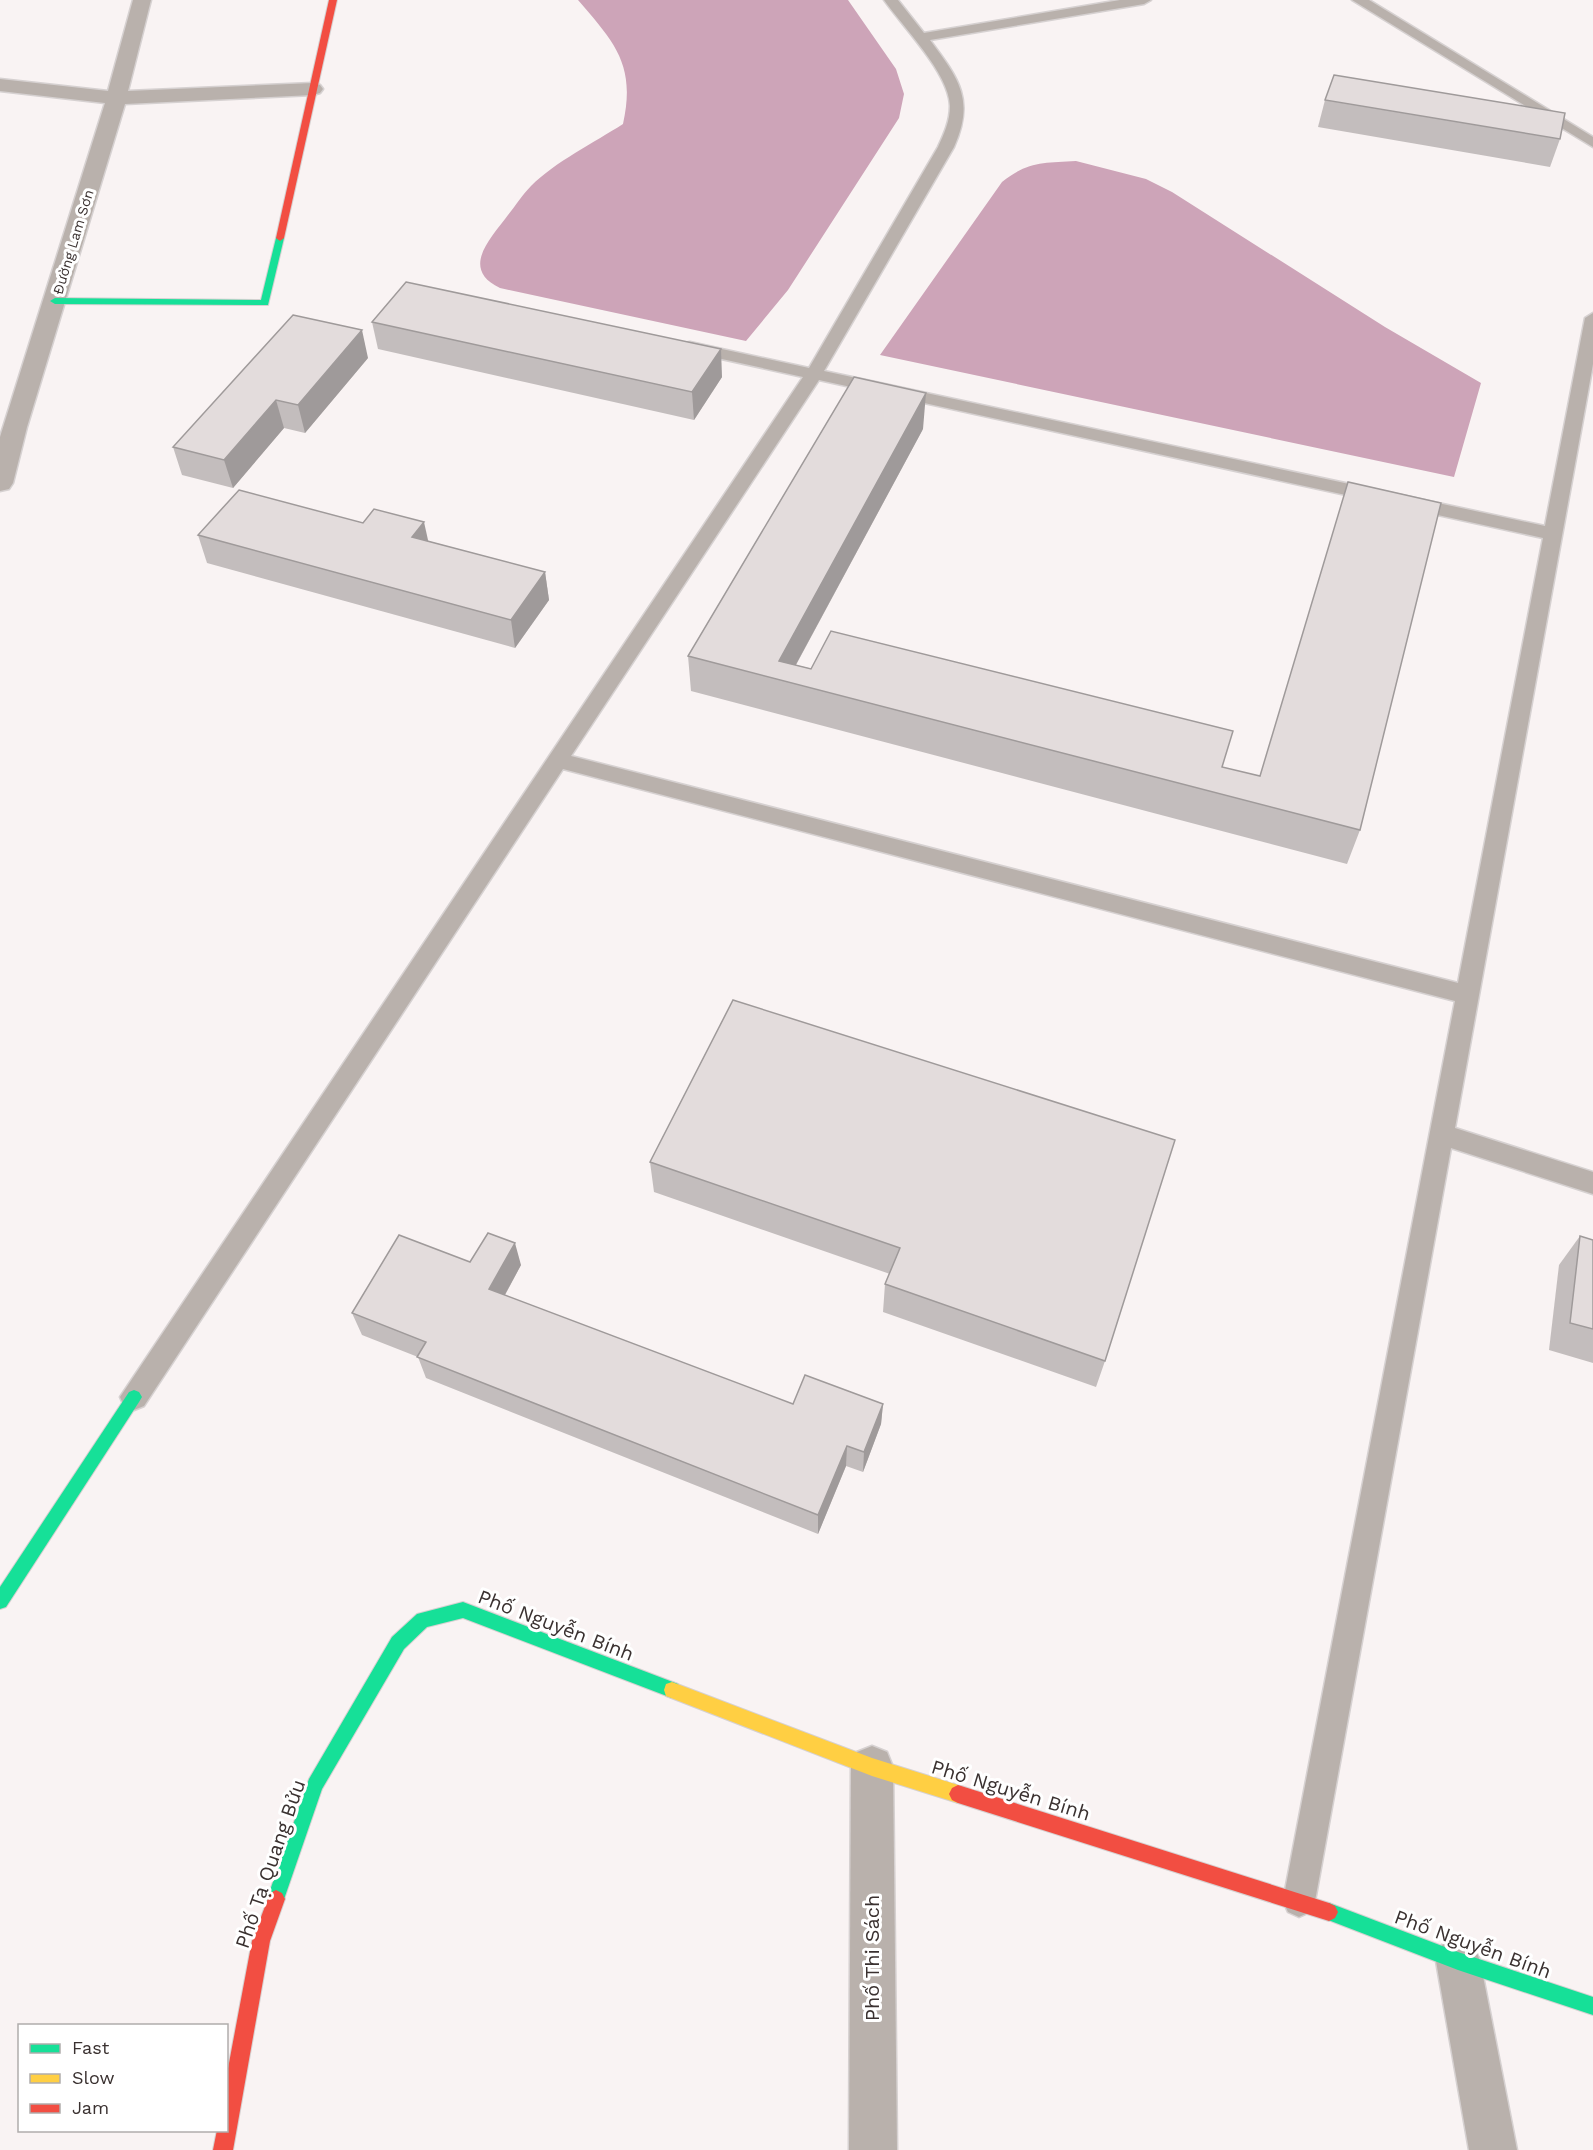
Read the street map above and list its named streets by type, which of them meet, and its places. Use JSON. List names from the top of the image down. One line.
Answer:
{"streets":{"street":["Đường Lam Sơn","Phố Nguyễn Bính","Phố Tạ Quang Bửu","Phố Thi Sách"]},"crossings":[["Phố Nguyễn Bính","Phố Tạ Quang Bửu"],["Phố Nguyễn Bính","Phố Thi Sách"]],"legend":["Fast","Slow","Jam"]}
